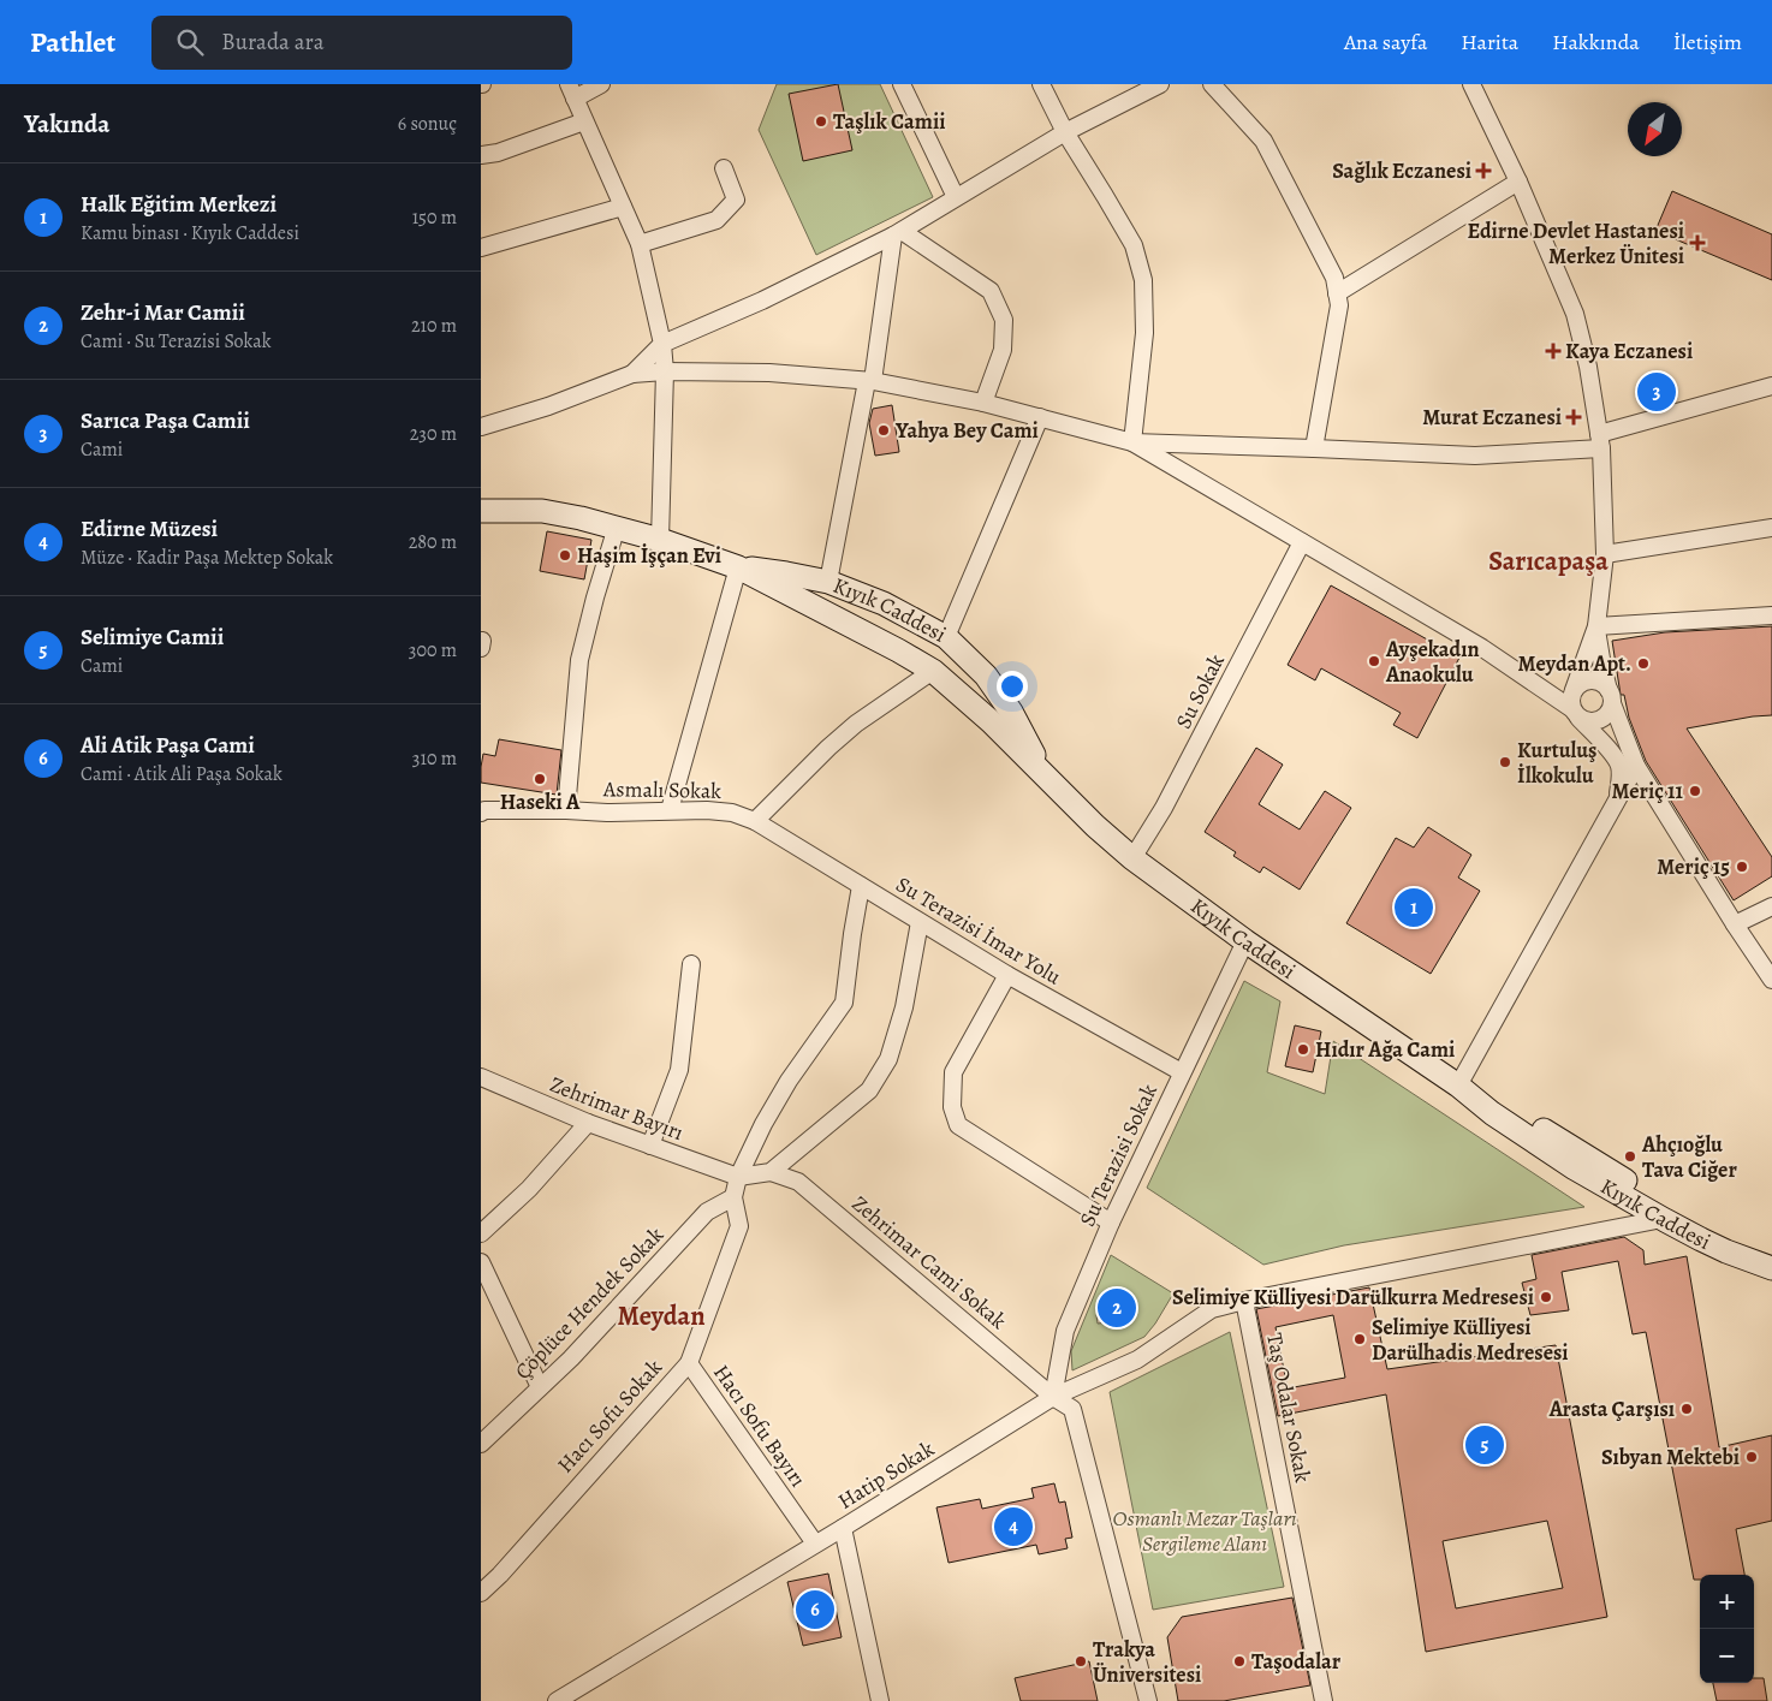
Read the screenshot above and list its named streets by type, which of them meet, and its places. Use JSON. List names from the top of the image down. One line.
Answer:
{"streets":{"main road":["Kıyık Caddesi"],"street":["Su Sokak","Asmalı Sokak","Su Terazisi İmar Yolu","Zehrimar Bayırı","Su Terazisi Sokak","Zehrimar Cami Sokak","Çöplüce Hendek Sokak","Taş Odalar Sokak","Hacı Sofu Sokak","Hacı Sofu Bayırı","Hatip Sokak"]},"crossings":[["Kıyık Caddesi","Su Sokak"],["Kıyık Caddesi","Su Terazisi Sokak"],["Kıyık Caddesi","Hatip Sokak"],["Asmalı Sokak","Su Terazisi İmar Yolu"],["Su Terazisi İmar Yolu","Su Terazisi Sokak"],["Su Terazisi İmar Yolu","Hacı Sofu Sokak"],["Zehrimar Bayırı","Hacı Sofu Sokak"],["Su Terazisi Sokak","Zehrimar Cami Sokak"],["Su Terazisi Sokak","Hatip Sokak"],["Zehrimar Cami Sokak","Hatip Sokak"],["Çöplüce Hendek Sokak","Hacı Sofu Sokak"],["Taş Odalar Sokak","Hatip Sokak"],["Hacı Sofu Sokak","Hacı Sofu Bayırı"],["Hacı Sofu Bayırı","Hatip Sokak"]],"districts":["Sarıcapaşa","Meydan"],"parks":["Osmanlı Mezar Taşları Sergileme Alanı"],"places":{"other":["Taşlık Camii","Yahya Bey Cami","Haşim İşçan Evi","Ayşekadın Anaokulu","Meydan Apt.","Kurtuluş İlkokulu","Haseki A","Meriç 11","Meriç 15","Hıdır Ağa Cami","Ahçıoğlu Tava Ciğer","Selimiye Külliyesi Darülkurra Medresesi","Selimiye Külliyesi Darülhadis Medresesi","Arasta Çarşısı","Sıbyan Mektebi","Trakya Üniversitesi","Taşodalar"],"health":["Sağlık Eczanesi","Edirne Devlet Hastanesi Merkez Ünitesi","Kaya Eczanesi","Murat Eczanesi"]},"north":"bottom left","page":{"header":"Pathlet","search":"Burada ara","nav":["Ana sayfa","Harita","Hakkında","İletişim"],"heading":["Yakında","6 sonuç"],"list":[{"mark":"1","name":"Halk Eğitim Merkezi","note":"Kamu binası · Kıyık Caddesi","value":"150 m"},{"mark":"2","name":"Zehr-i Mar Camii","note":"Cami · Su Terazisi Sokak","value":"210 m"},{"mark":"3","name":"Sarıca Paşa Camii","note":"Cami","value":"230 m"},{"mark":"4","name":"Edirne Müzesi","note":"Müze · Kadir Paşa Mektep Sokak","value":"280 m"},{"mark":"5","name":"Selimiye Camii","note":"Cami","value":"300 m"},{"mark":"6","name":"Ali Atik Paşa Cami","note":"Cami · Atik Ali Paşa Sokak","value":"310 m"}],"pins":["3","1","2","5","4","6"],"map_buttons":["+","−"]}}
